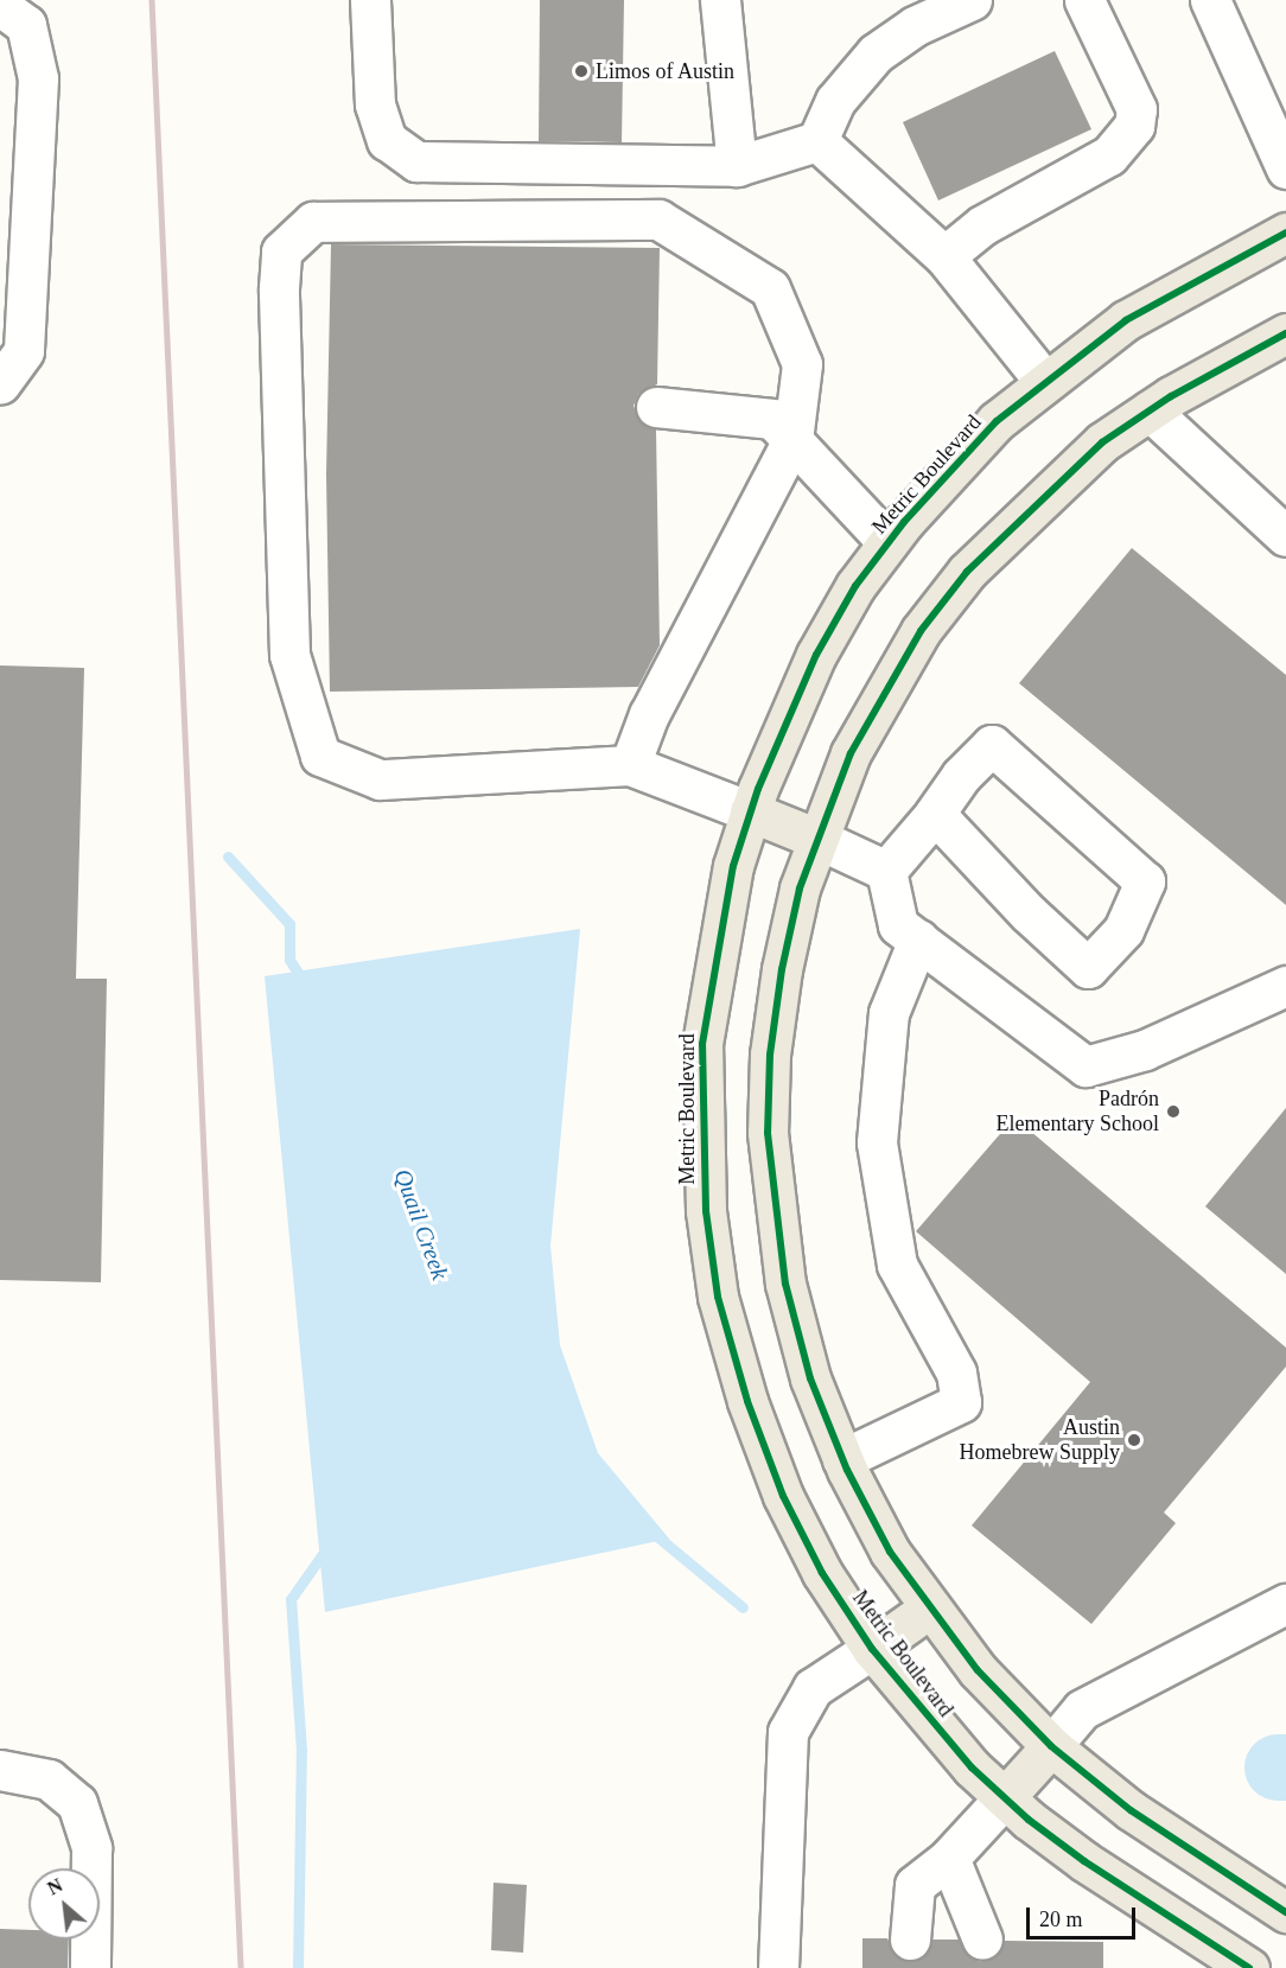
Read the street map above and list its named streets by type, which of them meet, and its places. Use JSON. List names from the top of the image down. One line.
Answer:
{"streets":{"main road":["Metric Boulevard"]},"water":["Quail Creek"],"places":["Limos of Austin","Padrón Elementary School","Austin Homebrew Supply"],"scale_bar":"20 m","north":"top left"}
